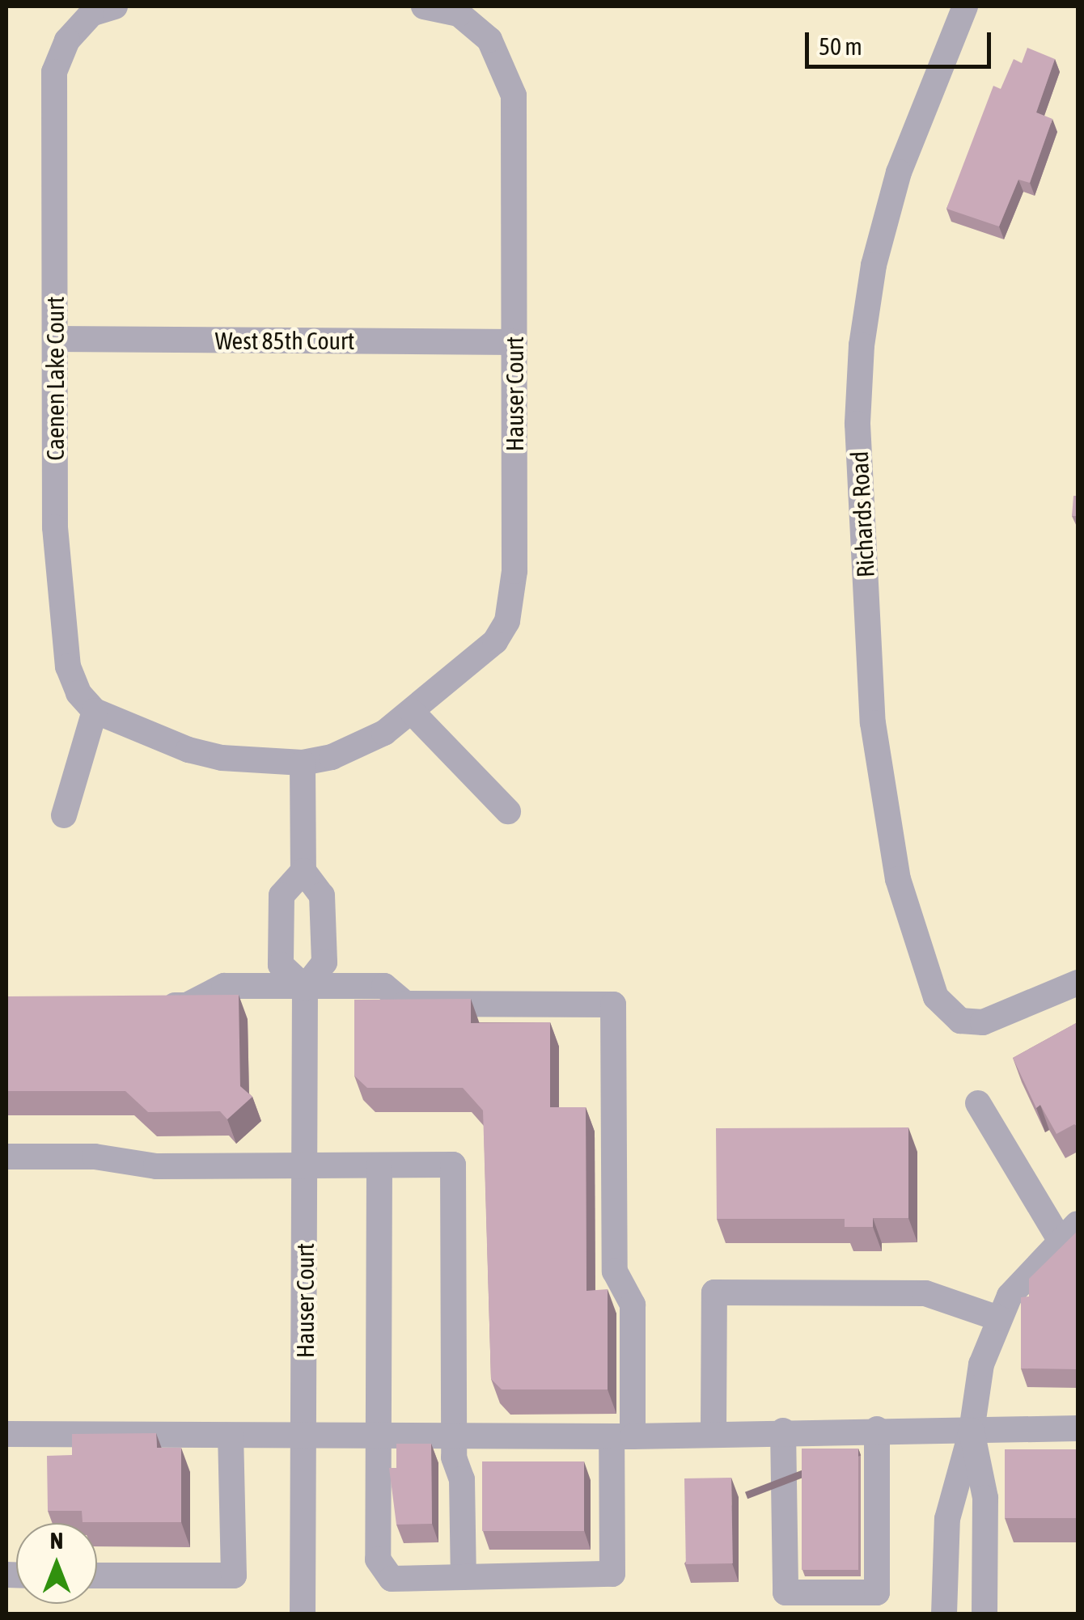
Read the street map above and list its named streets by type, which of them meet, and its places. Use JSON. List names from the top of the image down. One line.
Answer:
{"streets":{"street":["West 85th Court","Caenen Lake Court","Hauser Court","Richards Road"]},"crossings":[["West 85th Court","Caenen Lake Court"],["West 85th Court","Hauser Court"]],"scale_bar":"50 m","north":"top"}
